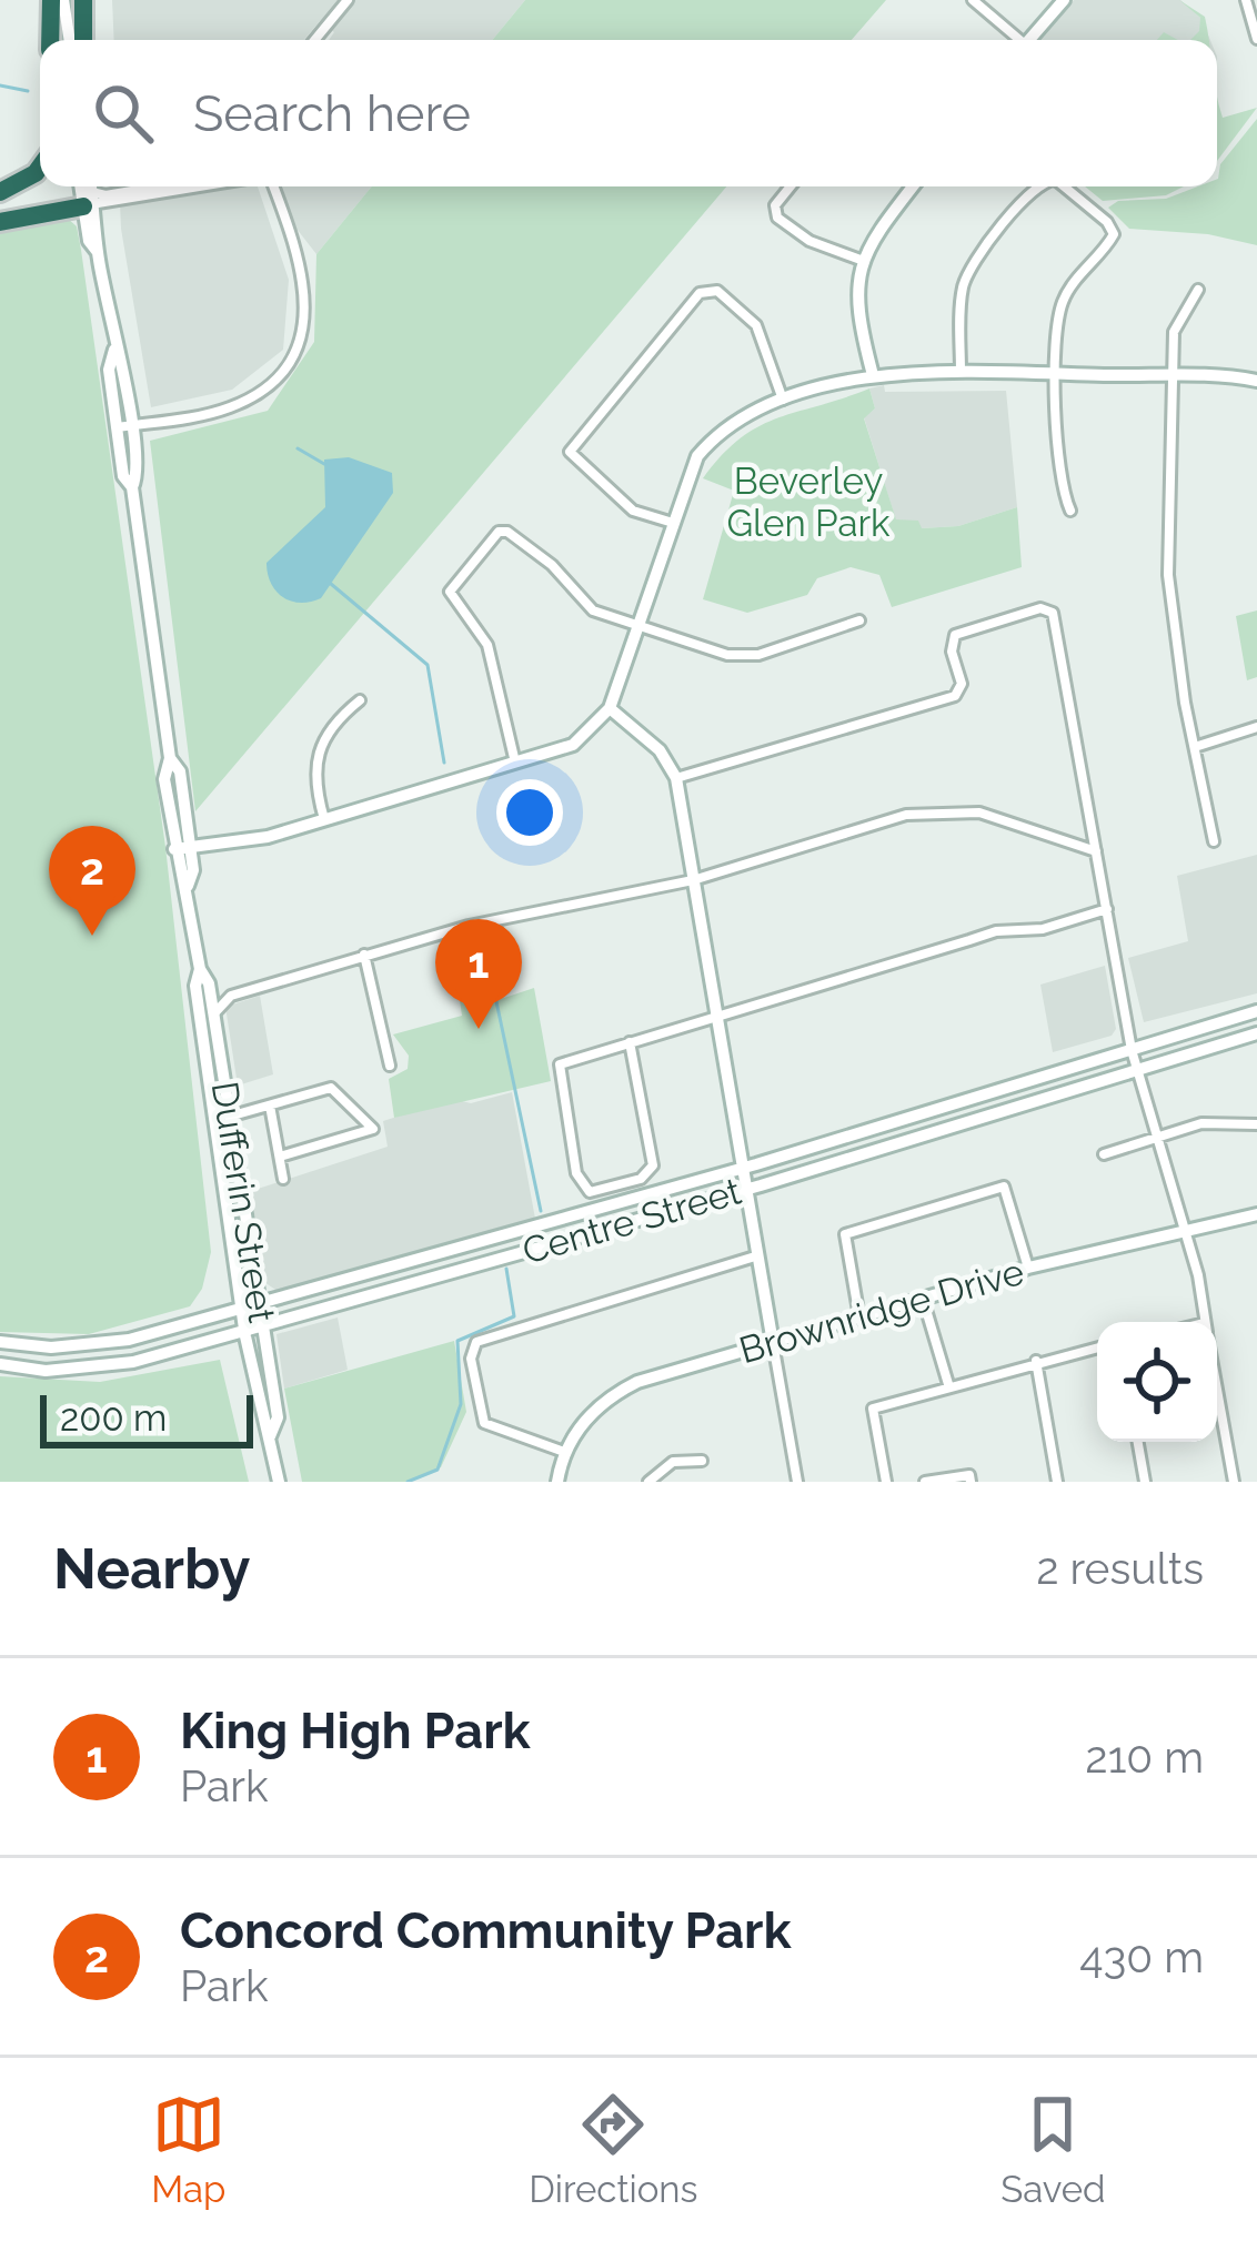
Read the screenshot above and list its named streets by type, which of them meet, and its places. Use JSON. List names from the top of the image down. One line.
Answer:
{"streets":{"main road":["Dufferin Street","Centre Street","Brownridge Drive"]},"crossings":[["Dufferin Street","Centre Street"]],"parks":["Beverley Glen Park"],"scale_bar":"200 m","page":{"search":"Search here","pins":["2","1"],"scale":"200 m","heading":["Nearby","2 results"],"list":[{"mark":"1","name":"King High Park","note":"Park","value":"210 m"},{"mark":"2","name":"Concord Community Park","note":"Park","value":"430 m"}],"nav":["Map","Directions","Saved"]}}
